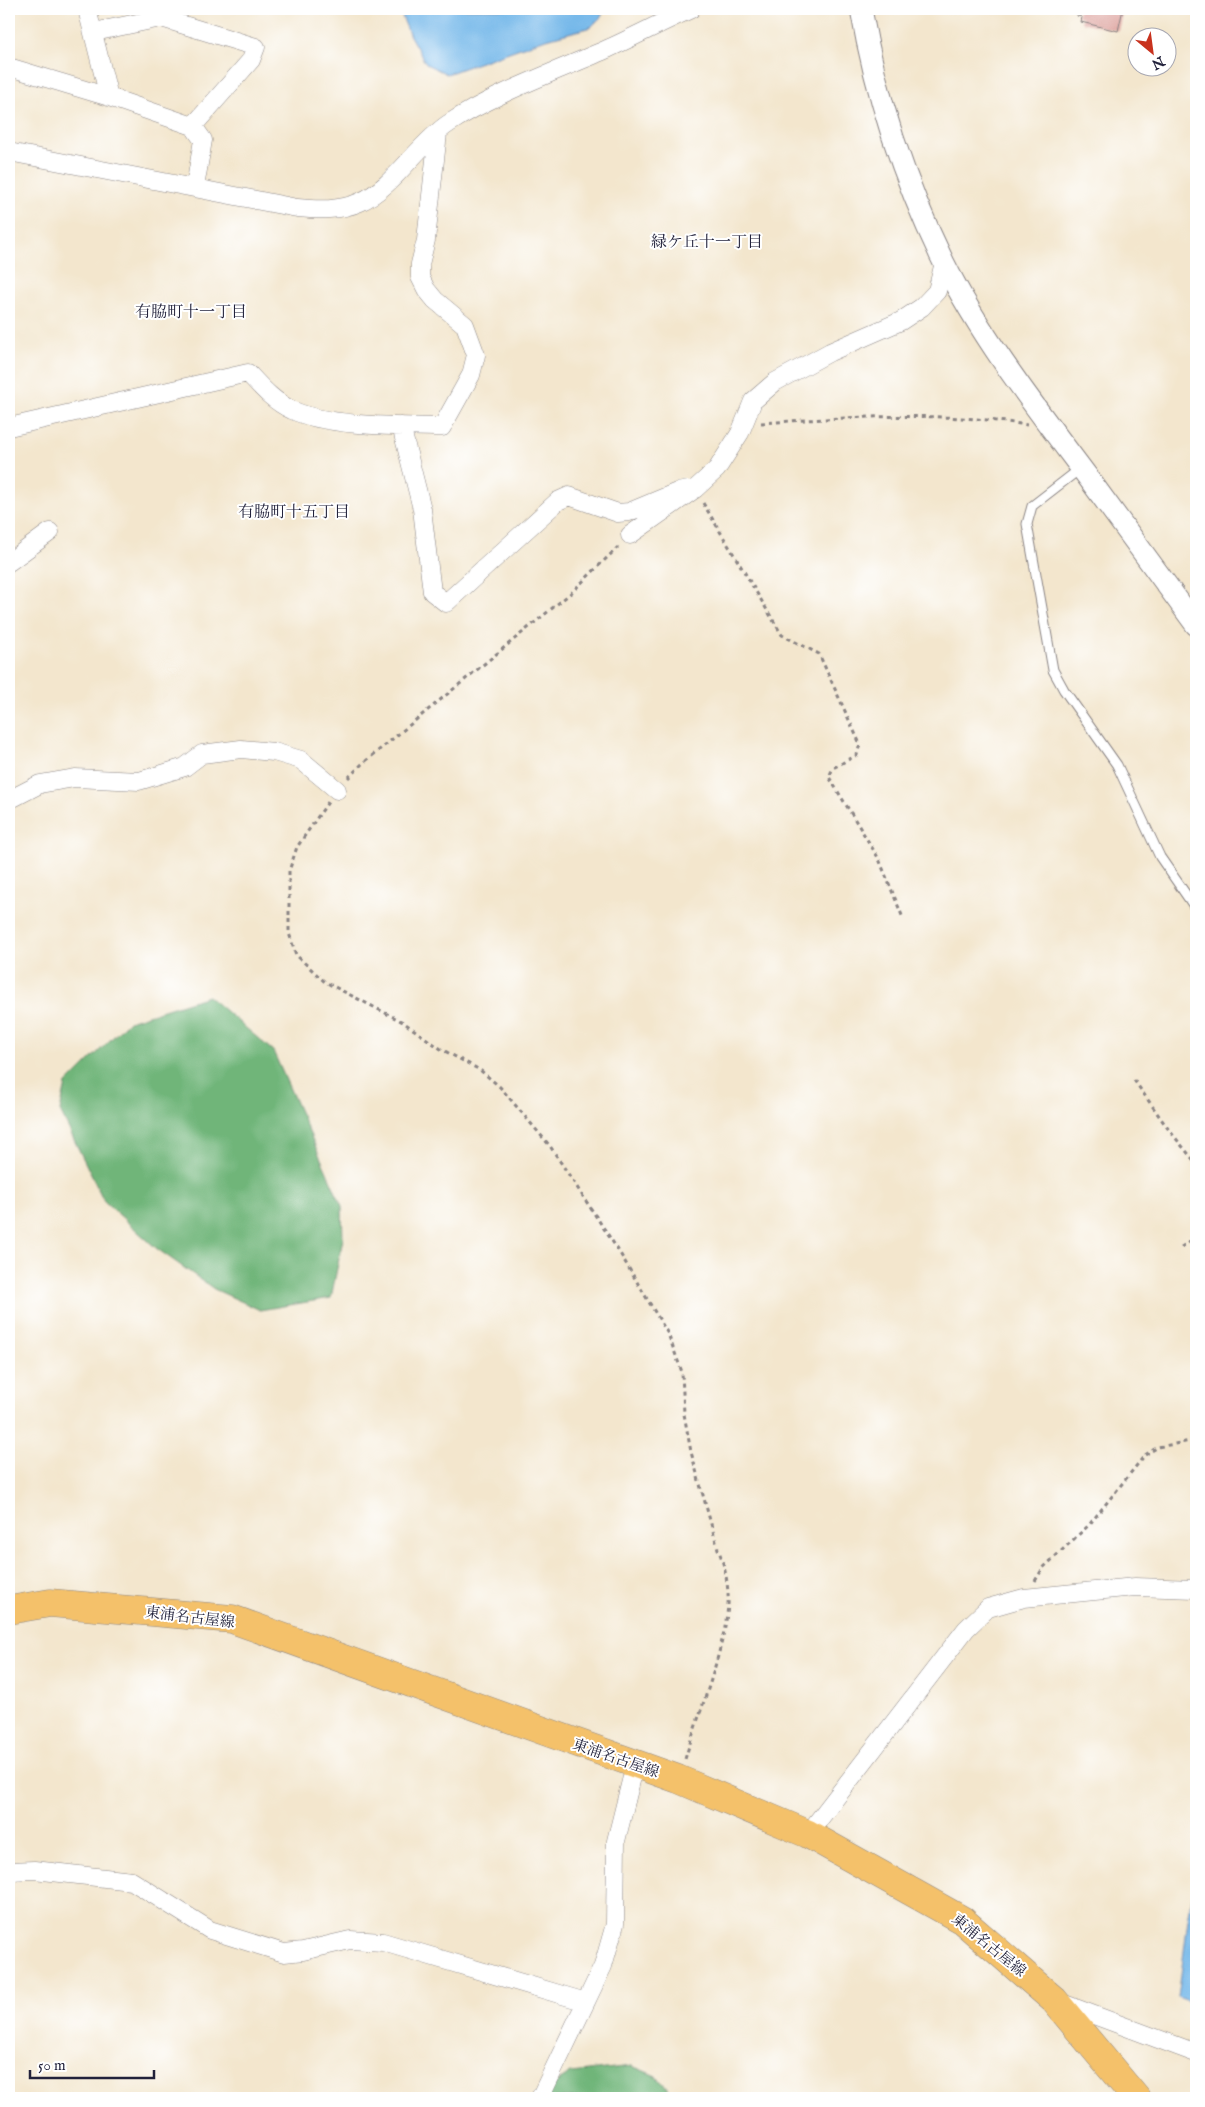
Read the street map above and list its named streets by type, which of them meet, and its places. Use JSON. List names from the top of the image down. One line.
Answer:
{"streets":{"main road":["東浦名古屋線"]},"districts":["緑ケ丘十一丁目","有脇町十一丁目","有脇町十五丁目"],"scale_bar":"50 m","north":"bottom right"}
